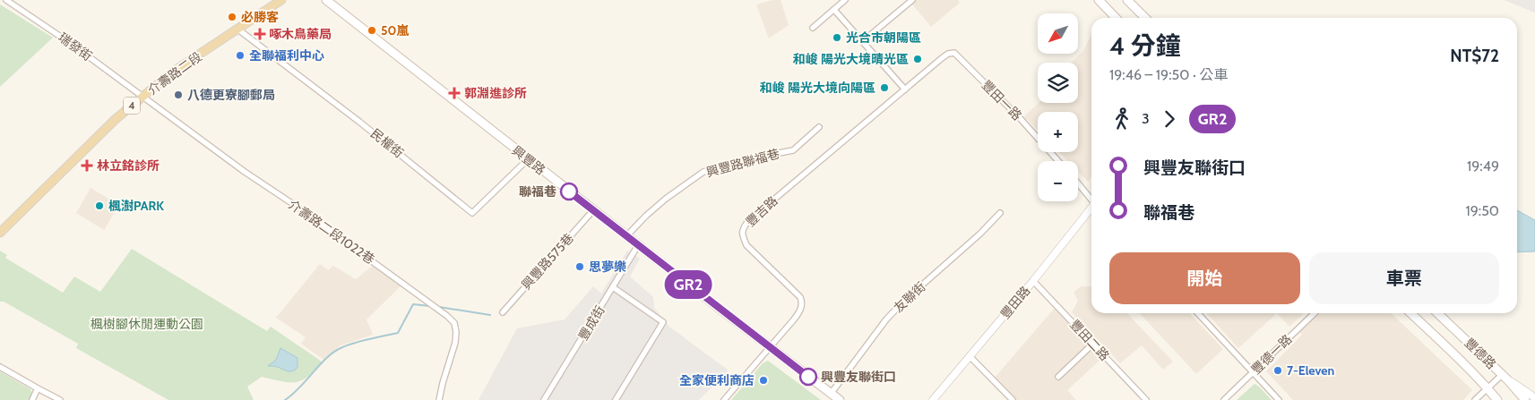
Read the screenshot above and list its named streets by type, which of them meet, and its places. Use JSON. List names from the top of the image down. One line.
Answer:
{"streets":{"main road":["介壽路二段","4","興豐路","豐德路"],"street":["瑞發街","豐田一路","民權街","興豐路聯福巷","豐吉路","介壽路二段1022巷","興豐路575巷","友聯街","豐田路","豐成街","豐田二路","豐德一路"]},"crossings":[["瑞發街","介壽路二段"],["瑞發街","介壽路二段1022巷"],["介壽路二段","民權街"],["介壽路二段","介壽路二段1022巷"],["豐田一路","豐吉路"],["民權街","興豐路"],["興豐路","興豐路聯福巷"],["興豐路","豐吉路"],["興豐路","興豐路575巷"],["興豐路","友聯街"],["興豐路","豐成街"],["豐田路","豐田二路"]],"parks":["楓樹腳休閒運動公園"],"places":{"other":["必勝客","50嵐","光合市朝陽區","全聯福利中心","和峻 陽光大境晴光區","和峻 陽光大境向陽區","八德更寮腳郵局","聯福巷","楓澍PARK","思夢樂","7-Eleven","興豐友聯街口","全家便利商店"],"health":["啄木鳥藥局","郭淵進診所","林立銘診所"]},"lines":["bus line GR2"],"north":"bottom left","page":{"on_map":"GR2","map_buttons":["+","−"],"heading":["4 分鐘","19:46 – 19:50 · 公車","NT$72"],"legs":["3","GR2"],"list":[{"name":"興豐友聯街口","value":"19:49"},{"name":"聯福巷","value":"19:50"}],"buttons":["開始","車票"]}}
